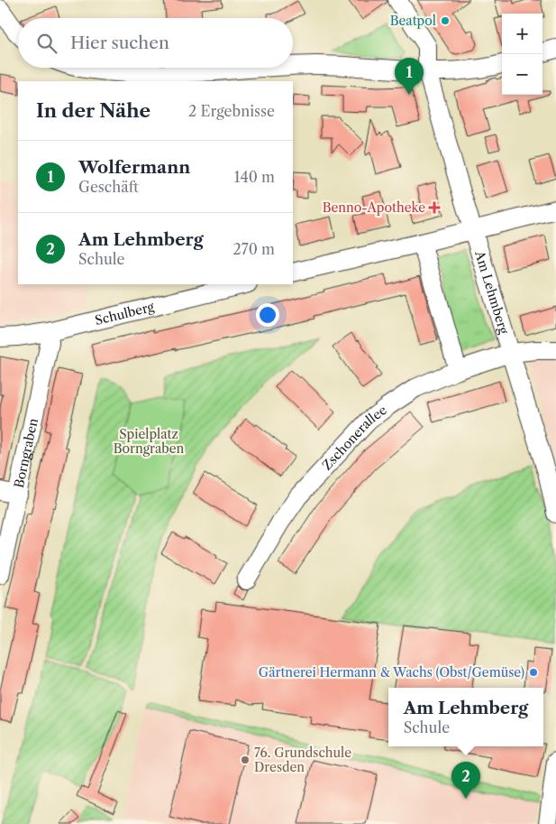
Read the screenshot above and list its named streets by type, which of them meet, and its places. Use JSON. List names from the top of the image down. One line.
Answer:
{"streets":{"street":["Am Lehmberg","Schulberg","Zschonerallee","Borngraben"]},"crossings":[["Am Lehmberg","Zschonerallee"],["Schulberg","Borngraben"]],"parks":["Spielplatz Borngraben"],"places":{"other":["Beatpol","Gärtnerei Hermann & Wachs (Obst/Gemüse)","76. Grundschule Dresden"],"health":["Benno-Apotheke"]},"page":{"map_buttons":["+","−"],"search":"Hier suchen","pins":["1","2"],"heading":["In der Nähe","2 Ergebnisse"],"list":[{"mark":"1","name":"Wolfermann","note":"Geschäft","value":"140 m"},{"mark":"2","name":"Am Lehmberg","note":"Schule","value":"270 m"}],"popup":["Am Lehmberg","Schule"]}}
